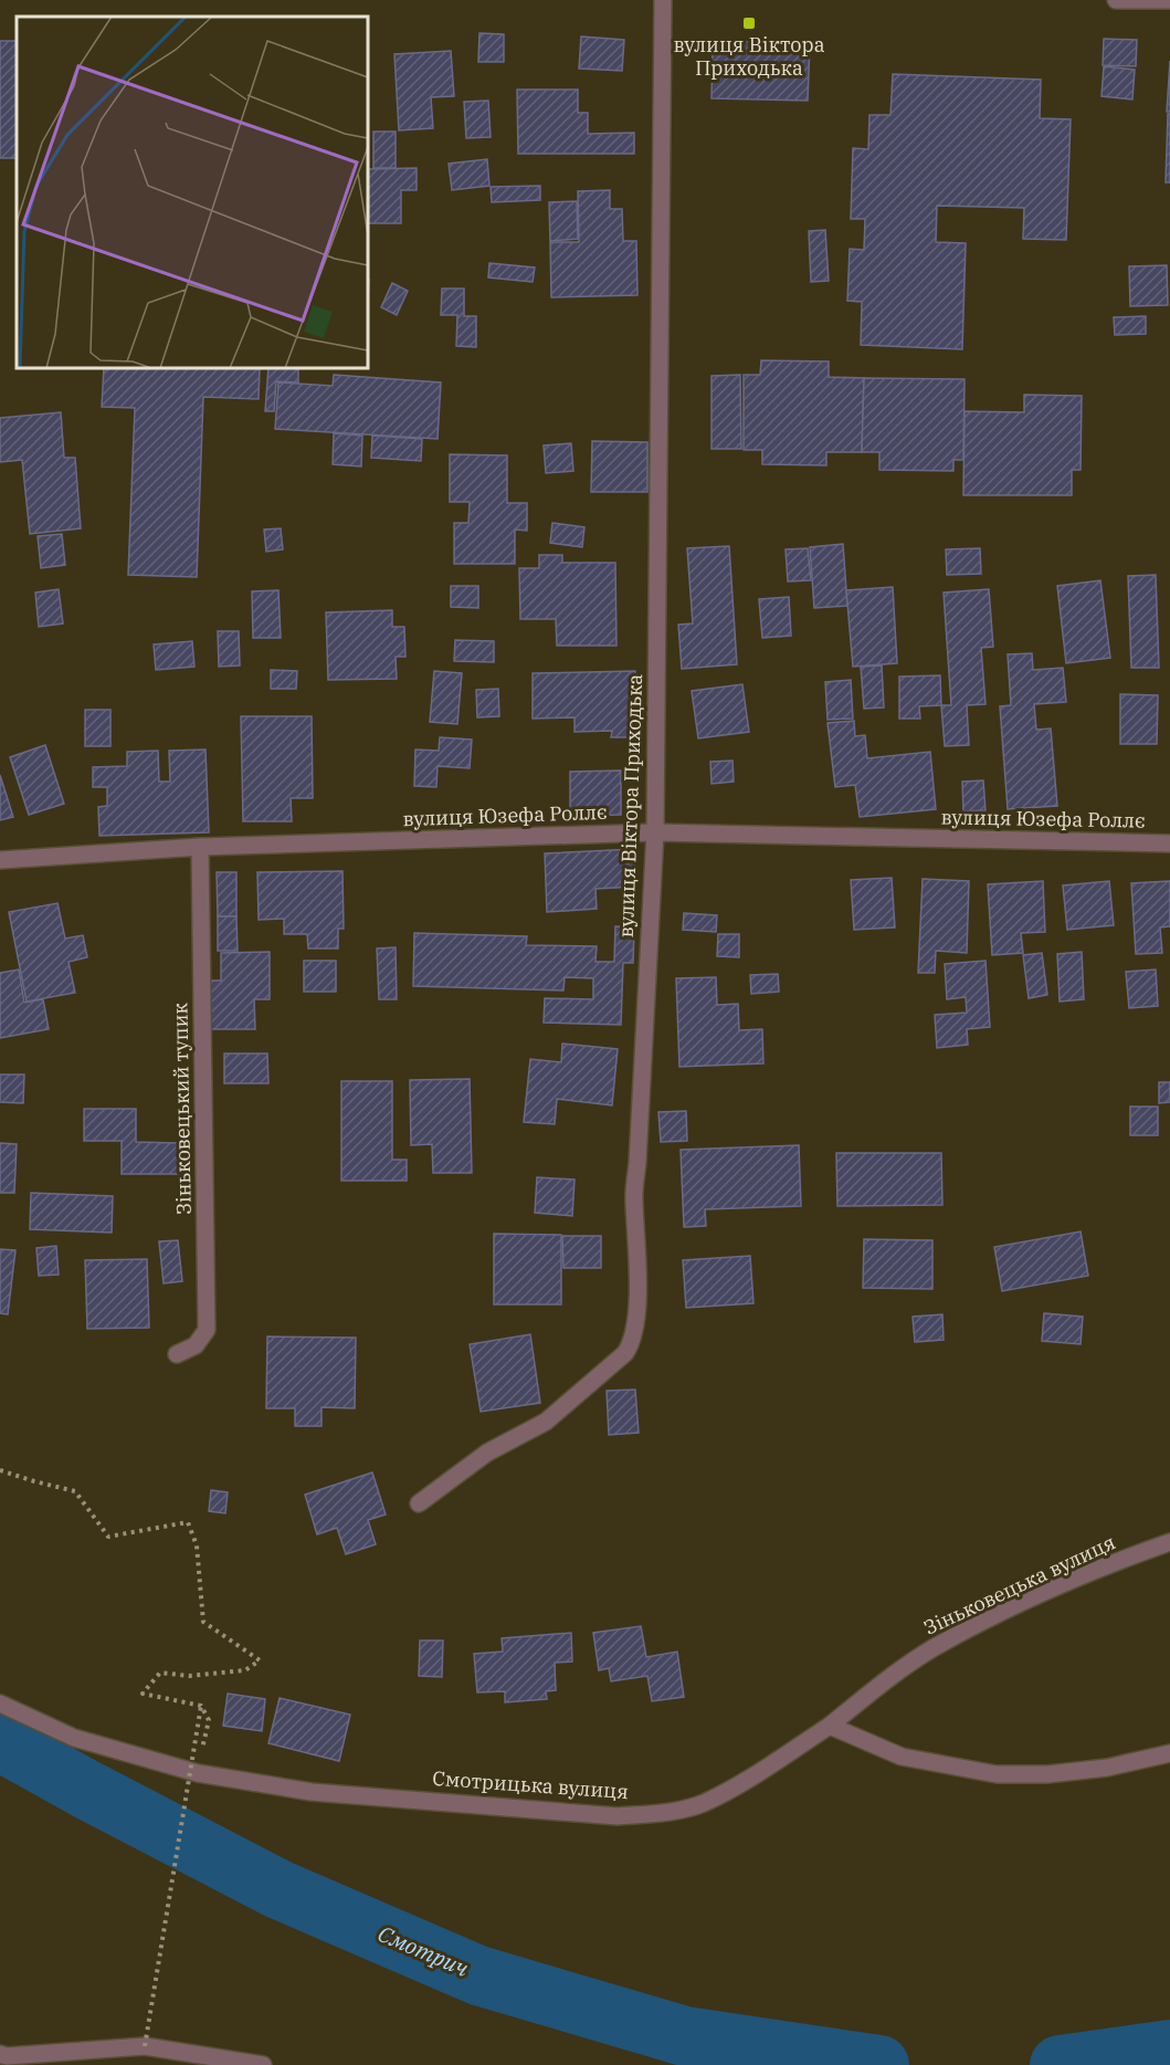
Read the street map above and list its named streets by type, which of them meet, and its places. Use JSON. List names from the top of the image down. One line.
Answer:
{"streets":{"street":["вулиця Віктора Приходька","вулиця Юзефа Роллє","Зіньковецький тупик","Зіньковецька вулиця","Смотрицька вулиця"]},"crossings":[["вулиця Віктора Приходька","вулиця Юзефа Роллє"],["вулиця Юзефа Роллє","Зіньковецький тупик"],["Зіньковецька вулиця","Смотрицька вулиця"]],"water":["Смотрич"],"places":{"transit":["вулиця Віктора Приходька"]}}
